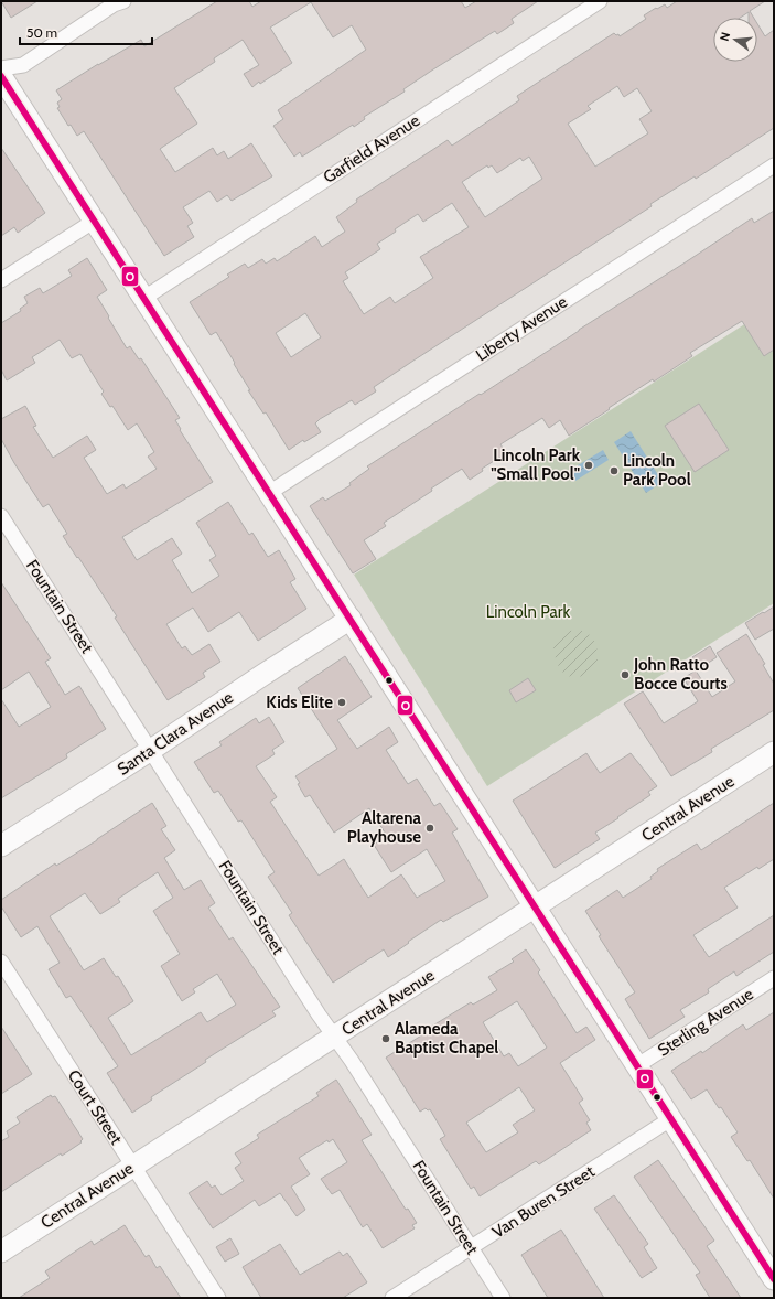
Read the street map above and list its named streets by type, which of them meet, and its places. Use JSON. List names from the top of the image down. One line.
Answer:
{"streets":{"main road":["Santa Clara Avenue","Central Avenue"],"street":["Garfield Avenue","Liberty Avenue","Fountain Street","Sterling Avenue","Court Street","Van Buren Street"]},"crossings":[["Fountain Street","Santa Clara Avenue"],["Fountain Street","Central Avenue"],["Fountain Street","Van Buren Street"],["Central Avenue","Court Street"]],"parks":["Lincoln Park"],"places":["Lincoln Park \"Small Pool\"","Lincoln Park Pool","John Ratto Bocce Courts","Kids Elite","Altarena Playhouse","Alameda Baptist Chapel"],"lines":["transit line O"],"scale_bar":"50 m","north":"left"}
